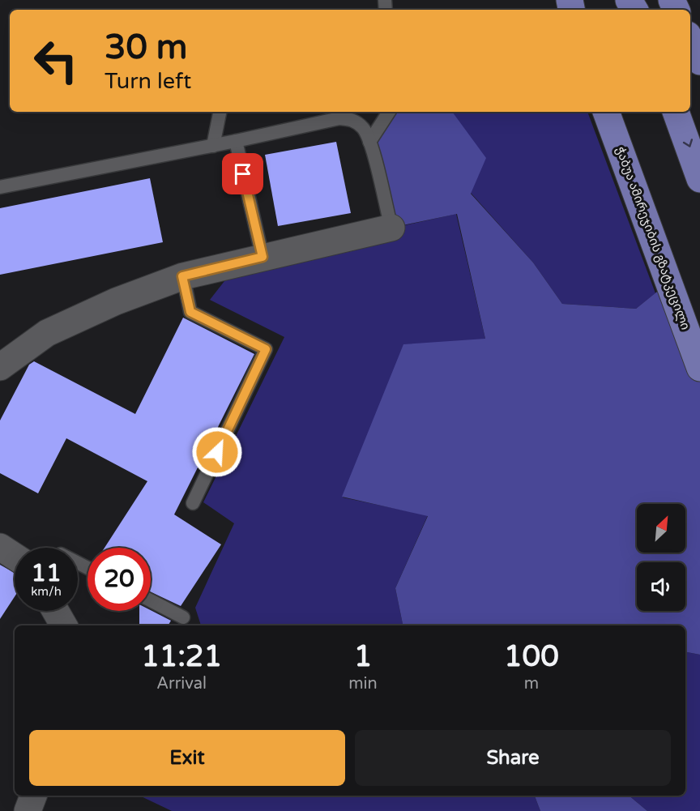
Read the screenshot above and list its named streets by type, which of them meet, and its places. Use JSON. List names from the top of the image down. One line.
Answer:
{"streets":{"main road":["ჭაბუა ამირეჯიბის გზატკეცილი"]},"north":"top right","page":{"turn":["30 m","Turn left"],"speed":"11 km/h","limit":"20","eta":["11:21","Arrival","1","min","100","m"],"buttons":["Exit","Share"]}}
